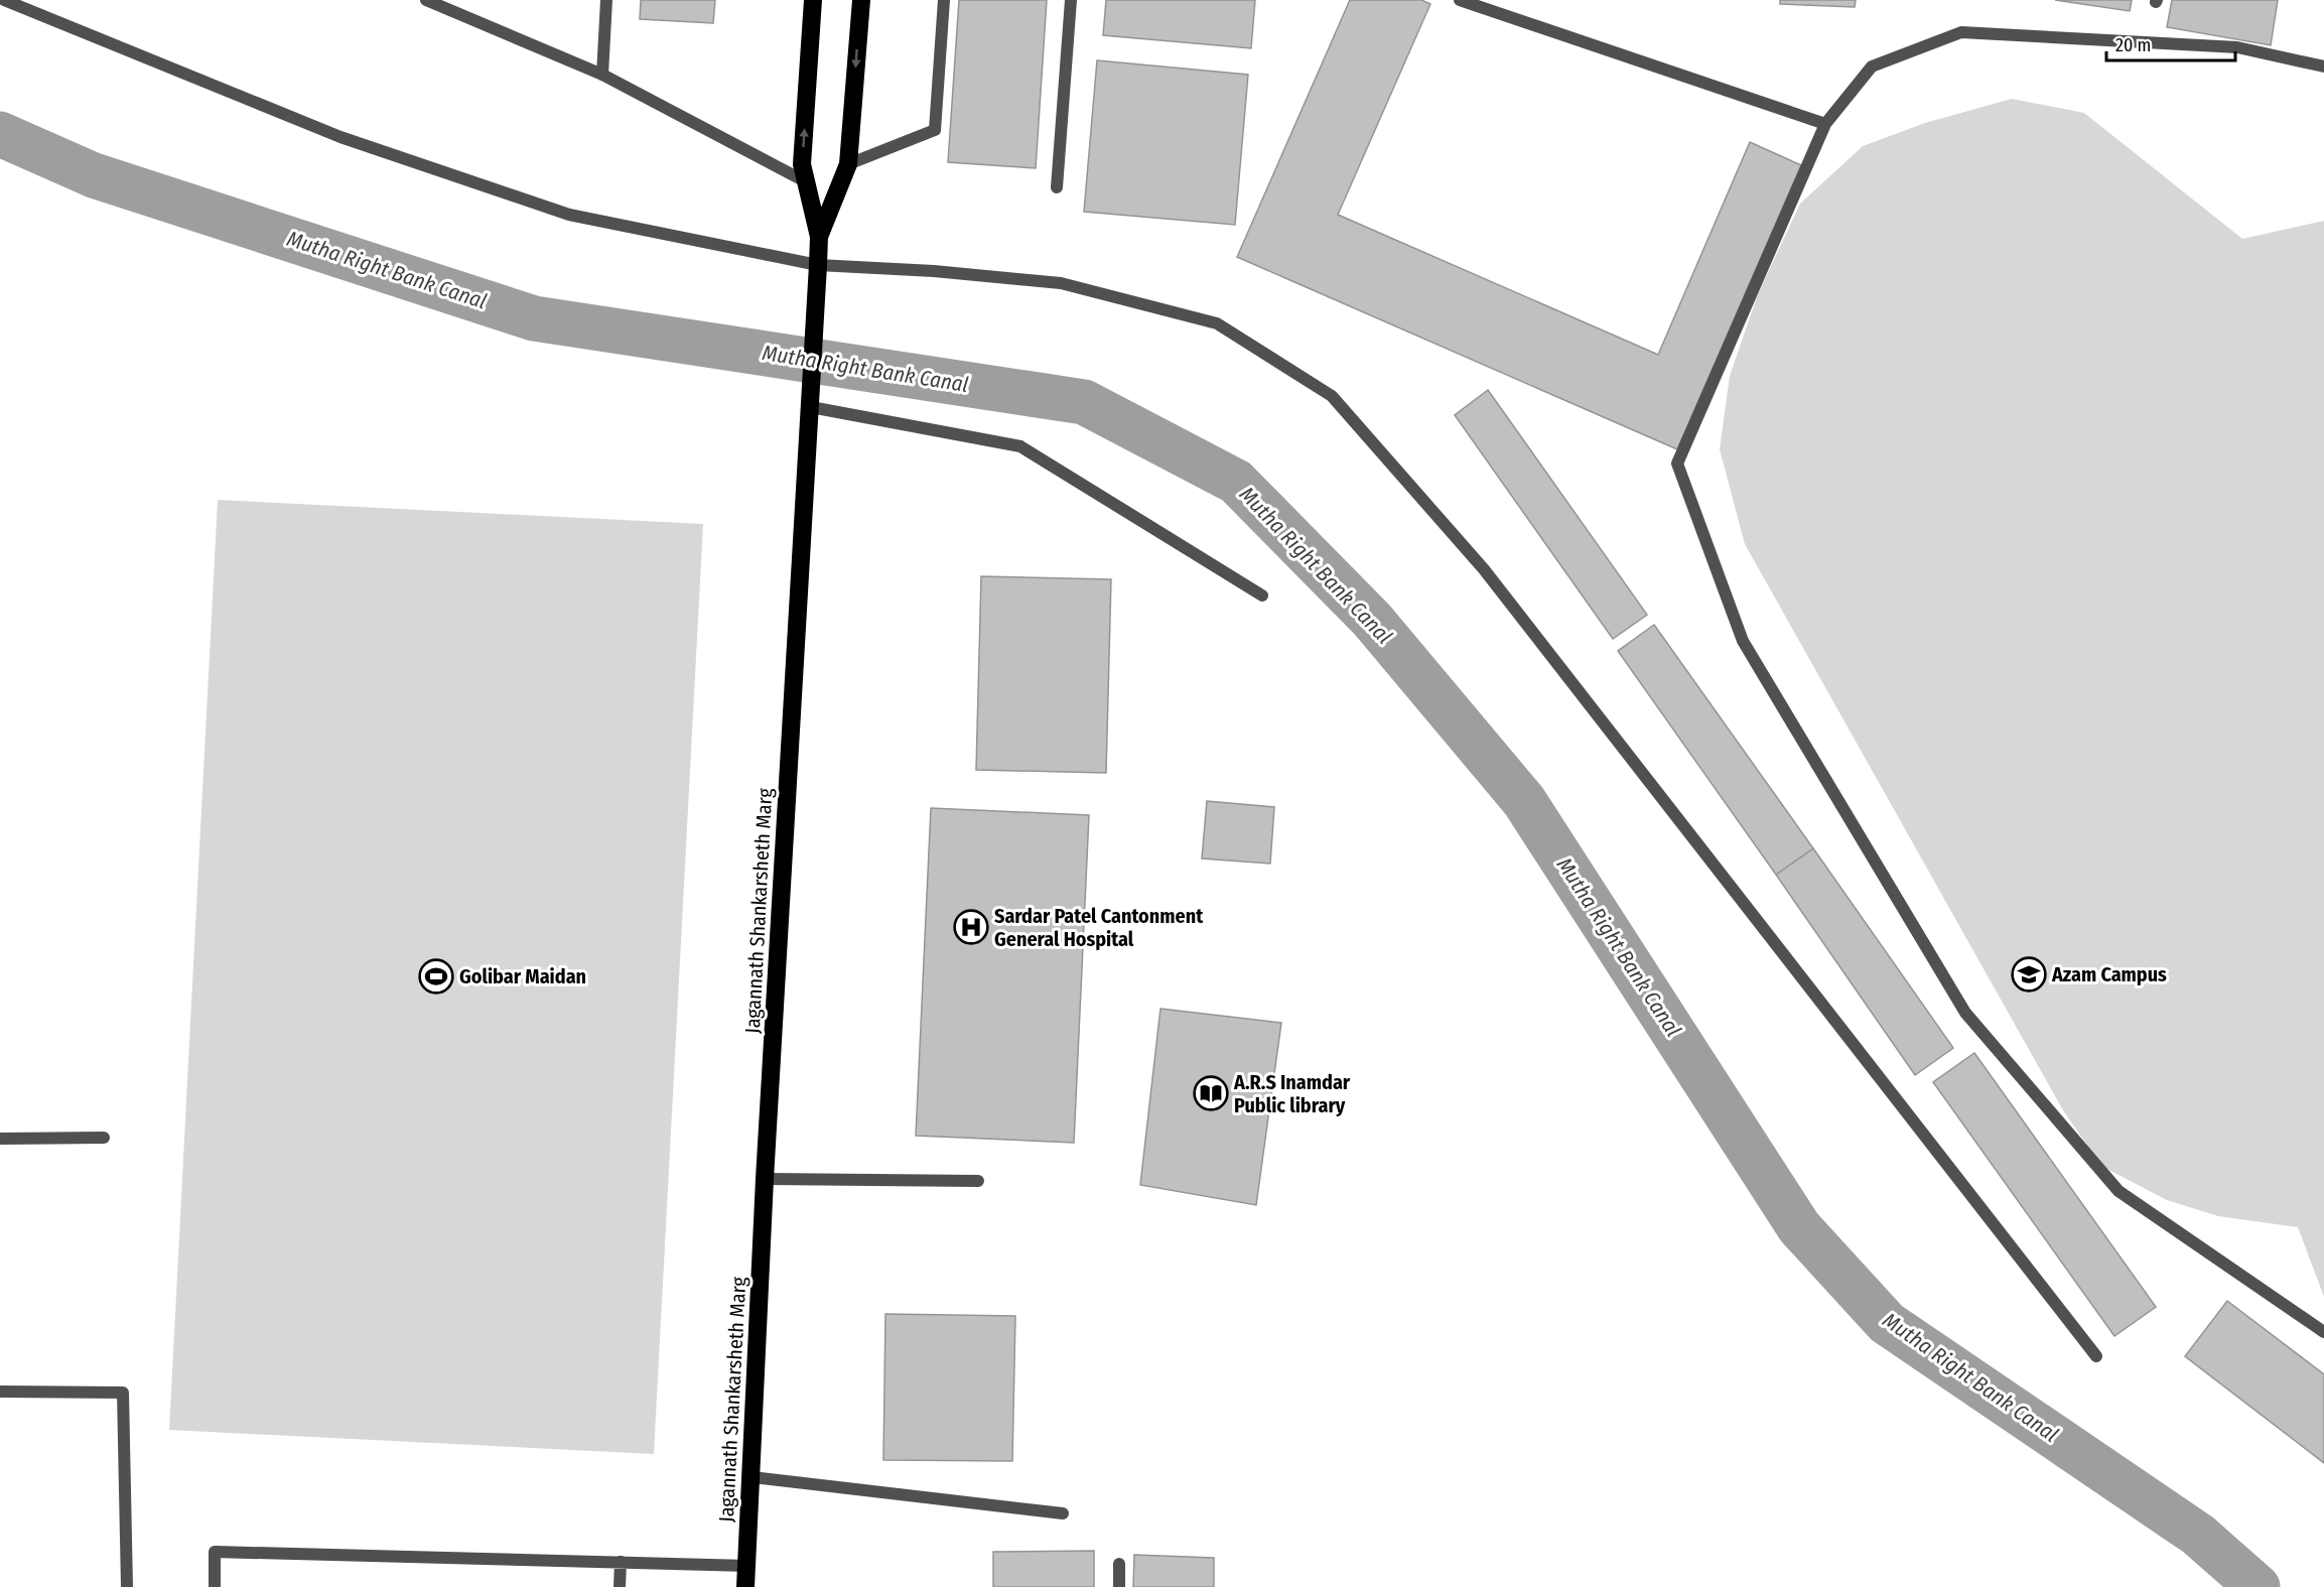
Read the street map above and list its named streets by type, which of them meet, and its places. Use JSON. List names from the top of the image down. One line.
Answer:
{"streets":{"highway":["Jagannath Shankarsheth Marg"]},"water":["Mutha Right Bank Canal"],"places":{"hospital":["Sardar Patel Cantonment General Hospital"],"school or university":["Azam Campus"],"sports":["Golibar Maidan"],"library":["A.R.S Inamdar Public library"]},"scale_bar":"20 m"}
